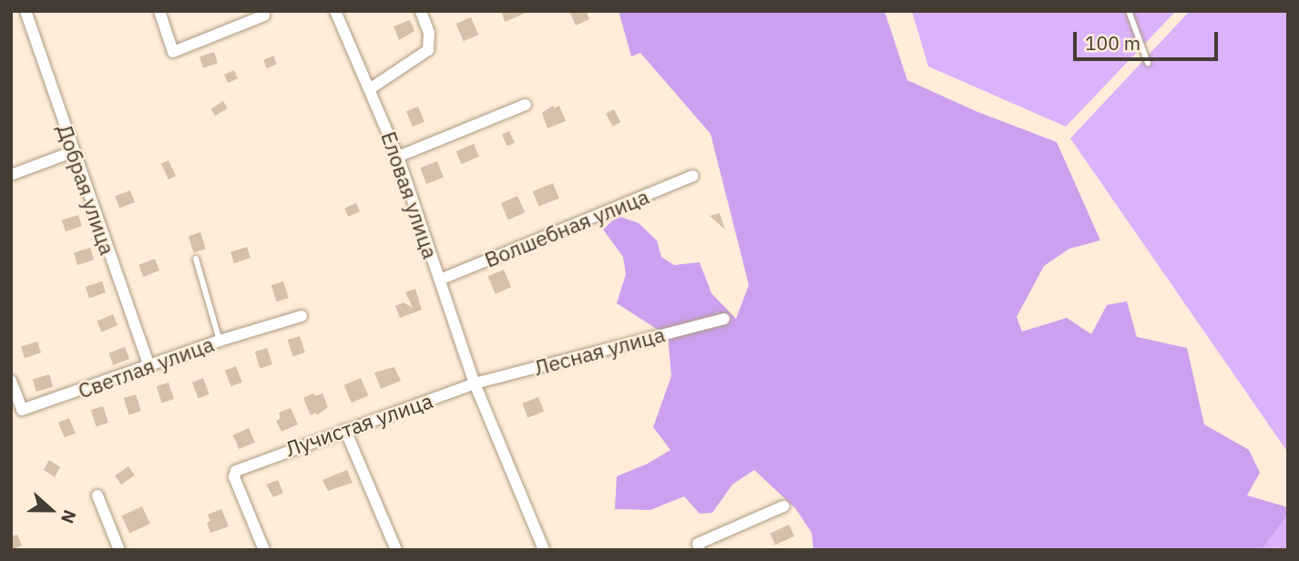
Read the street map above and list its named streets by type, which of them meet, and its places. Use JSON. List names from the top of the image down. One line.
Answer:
{"streets":{"street":["Добрая улица","Еловая улица","Волшебная улица","Лесная улица","Светлая улица","Лучистая улица"]},"crossings":[["Добрая улица","Светлая улица"],["Еловая улица","Волшебная улица"],["Еловая улица","Лесная улица"],["Еловая улица","Лучистая улица"],["Лесная улица","Лучистая улица"]],"scale_bar":"100 m","north":"right"}
